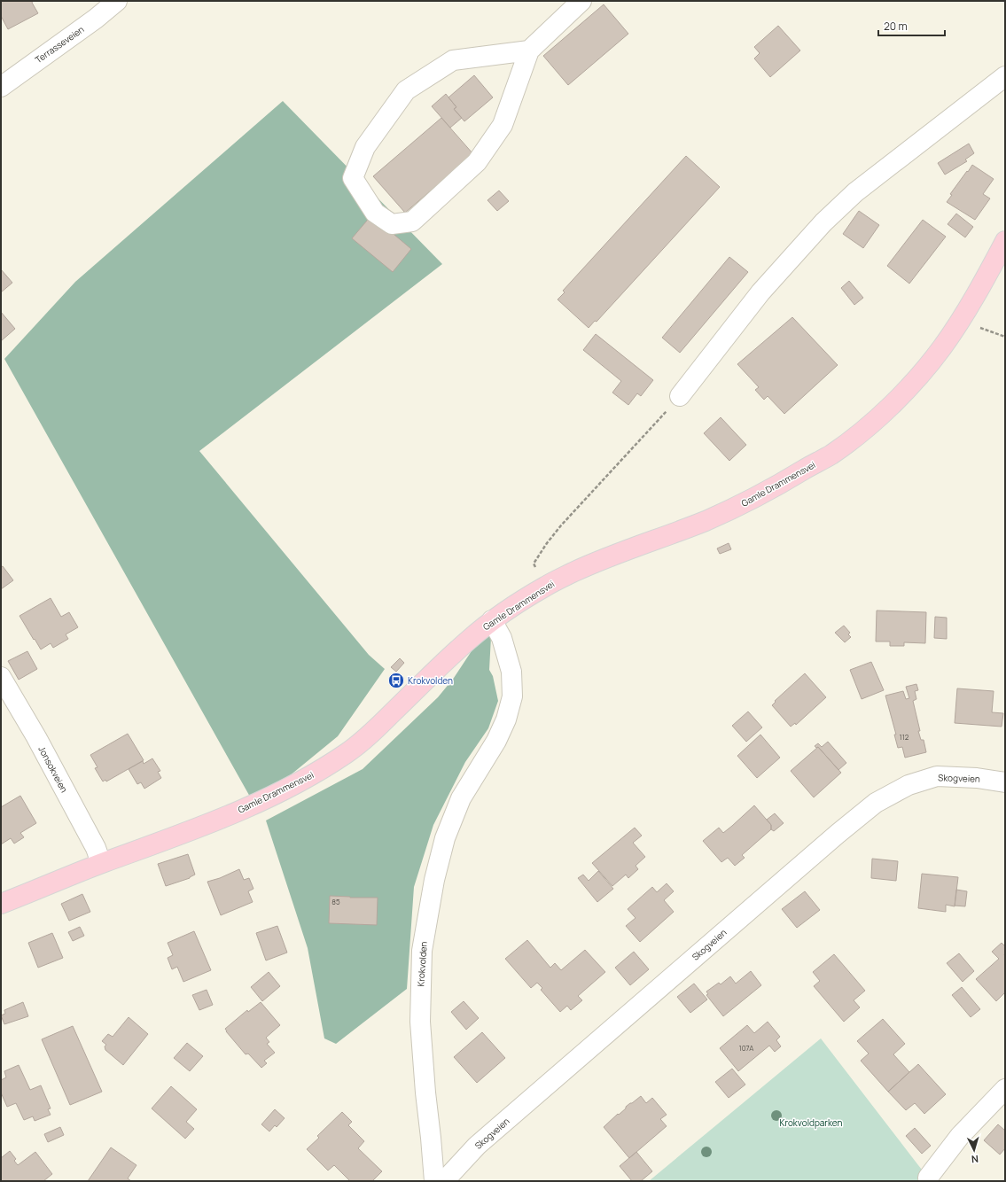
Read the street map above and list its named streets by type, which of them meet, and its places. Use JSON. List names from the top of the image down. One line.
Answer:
{"streets":{"main road":["Gamle Drammensvei"],"street":["Terrasseveien","Jonsokveien","Skogveien","Krokvolden"]},"crossings":[["Gamle Drammensvei","Jonsokveien"],["Gamle Drammensvei","Krokvolden"]],"parks":["Krokvoldparken"],"places":{"bus stop":["Krokvolden"]},"house_numbers":["112","85","107A"],"scale_bar":"20 m","north":"bottom"}
